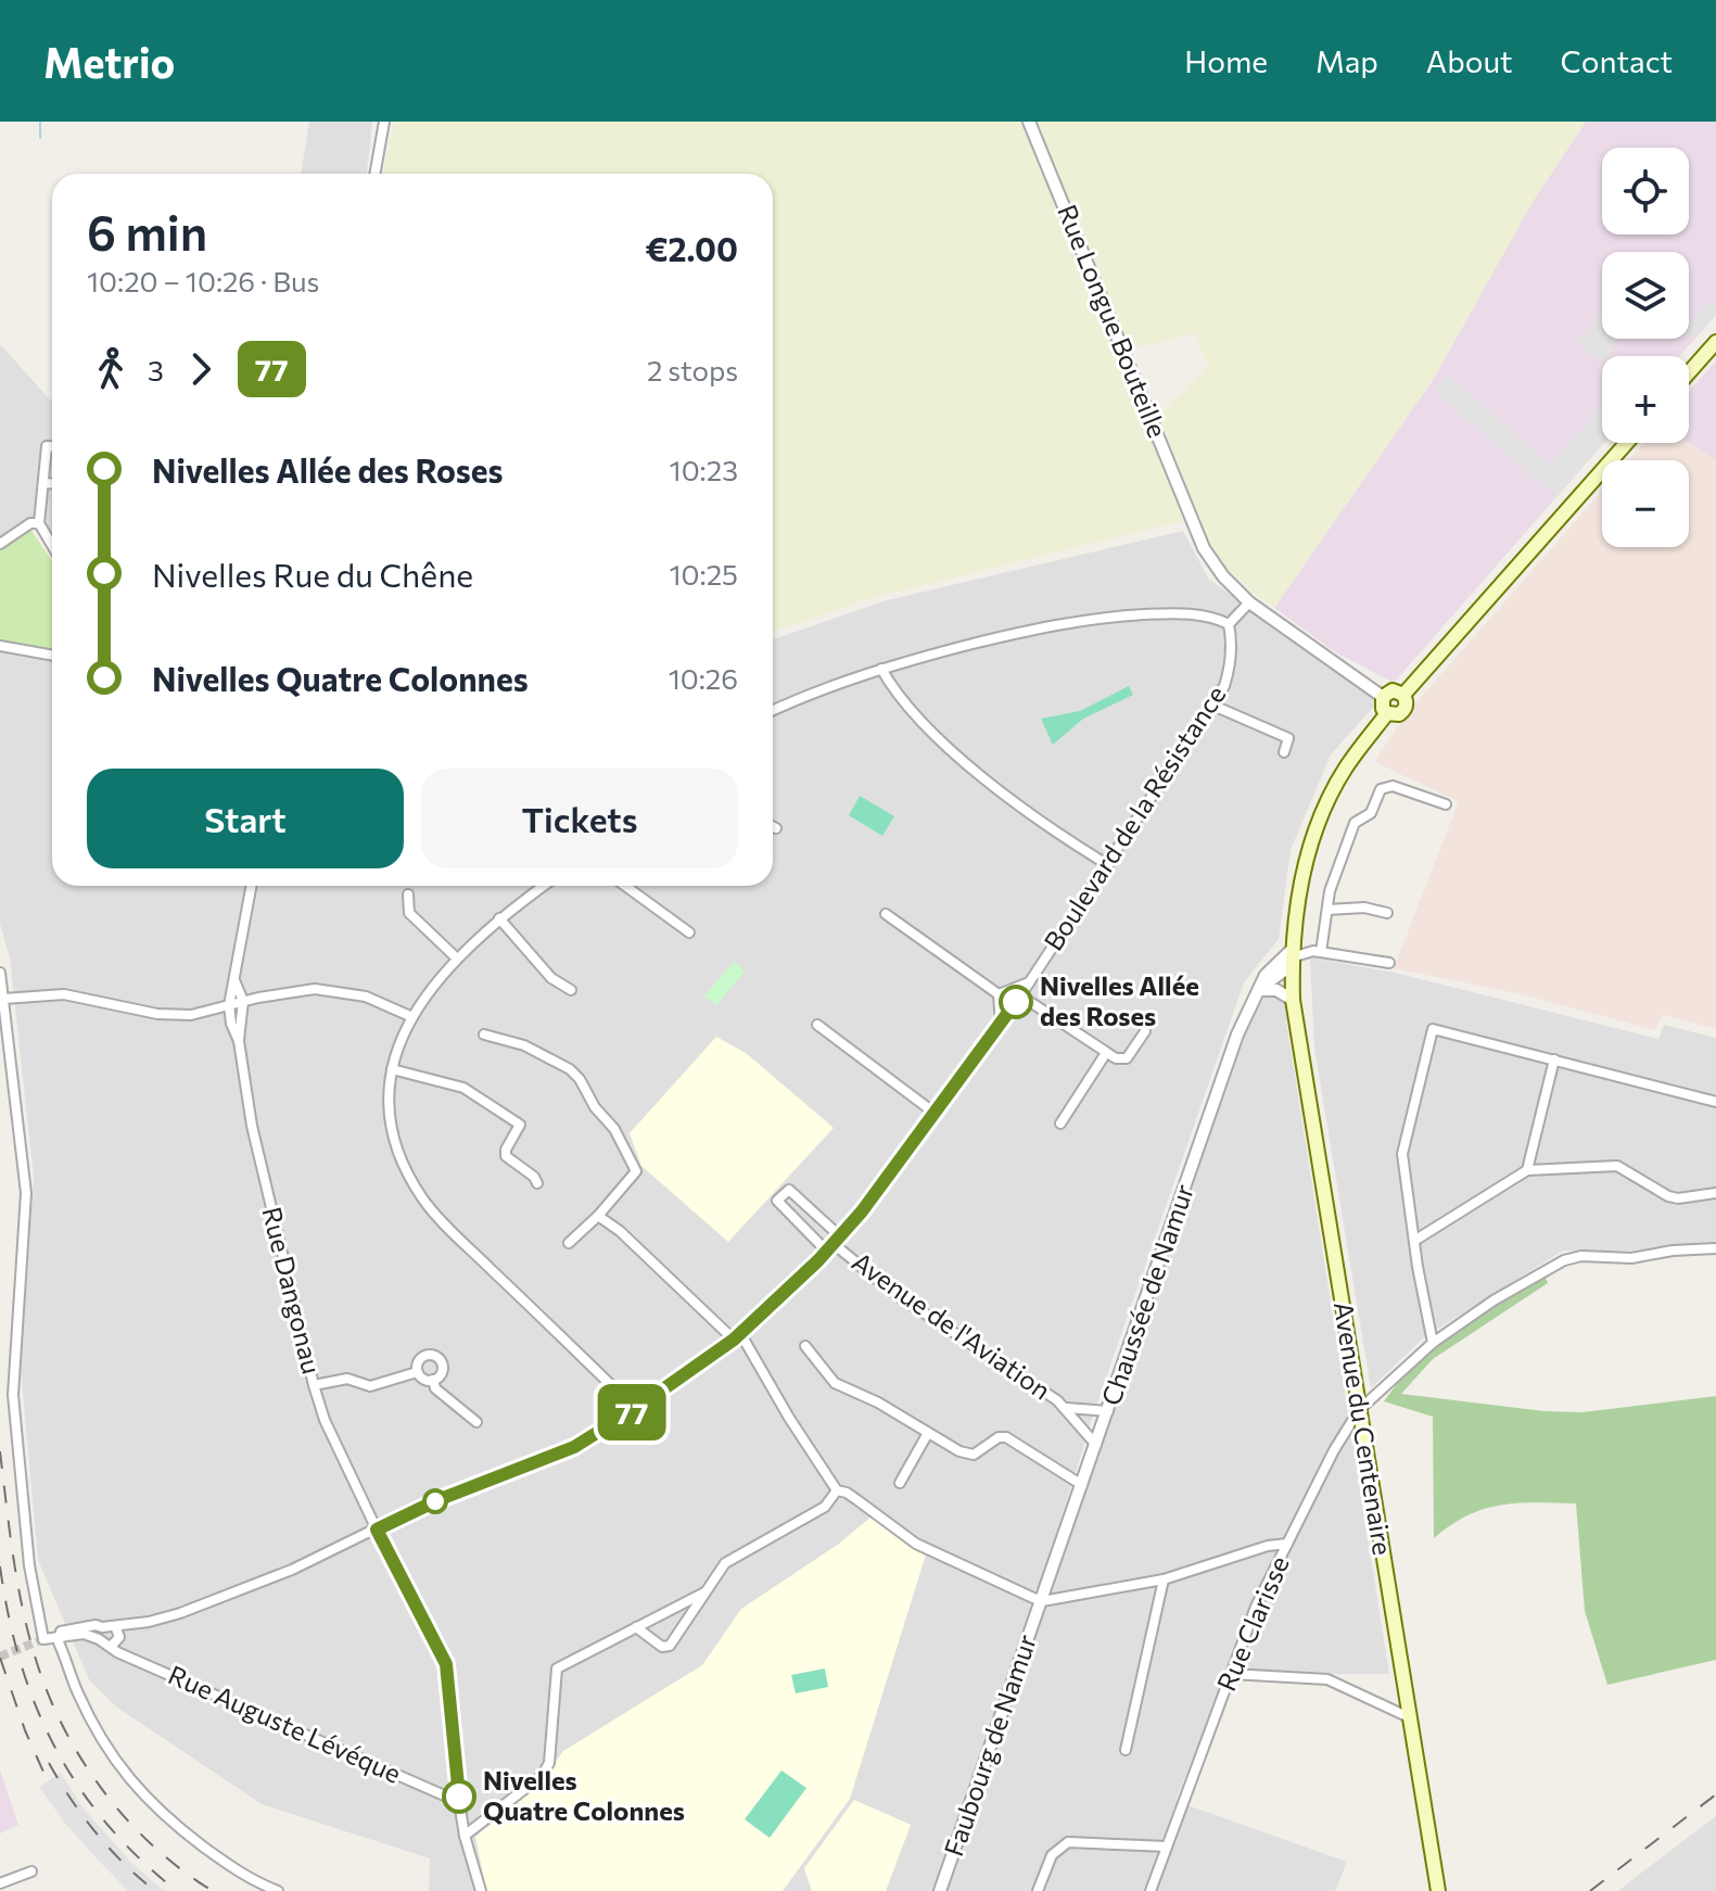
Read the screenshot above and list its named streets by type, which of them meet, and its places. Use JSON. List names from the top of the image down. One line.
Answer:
{"streets":{"main road":["Avenue du Centenaire"],"street":["Rue Longue Bouteille","Boulevard de la Résistance","Rue Dangonau","Chaussée de Namur","Avenue de l'Aviation","Rue Clarisse","Rue Auguste Lévéque","Faubourg de Namur"]},"crossings":[["Boulevard de la Résistance","Rue Dangonau"],["Boulevard de la Résistance","Avenue de l'Aviation"],["Boulevard de la Résistance","Rue Auguste Lévéque"],["Rue Dangonau","Rue Auguste Lévéque"],["Chaussée de Namur","Avenue de l'Aviation"],["Chaussée de Namur","Avenue du Centenaire"],["Chaussée de Namur","Faubourg de Namur"],["Avenue du Centenaire","Rue Clarisse"]],"places":["Nivelles Allée des Roses","Nivelles Quatre Colonnes"],"lines":["bus line 77"],"page":{"header":"Metrio","nav":["Home","Map","About","Contact"],"on_map":"77","map_buttons":["+","−"],"heading":["6 min","10:20 – 10:26 · Bus","€2.00"],"legs":["3","77","2 stops"],"list":[{"name":"Nivelles Allée des Roses","value":"10:23"},{"name":"Nivelles Rue du Chêne","value":"10:25"},{"name":"Nivelles Quatre Colonnes","value":"10:26"}],"buttons":["Start","Tickets"]}}
